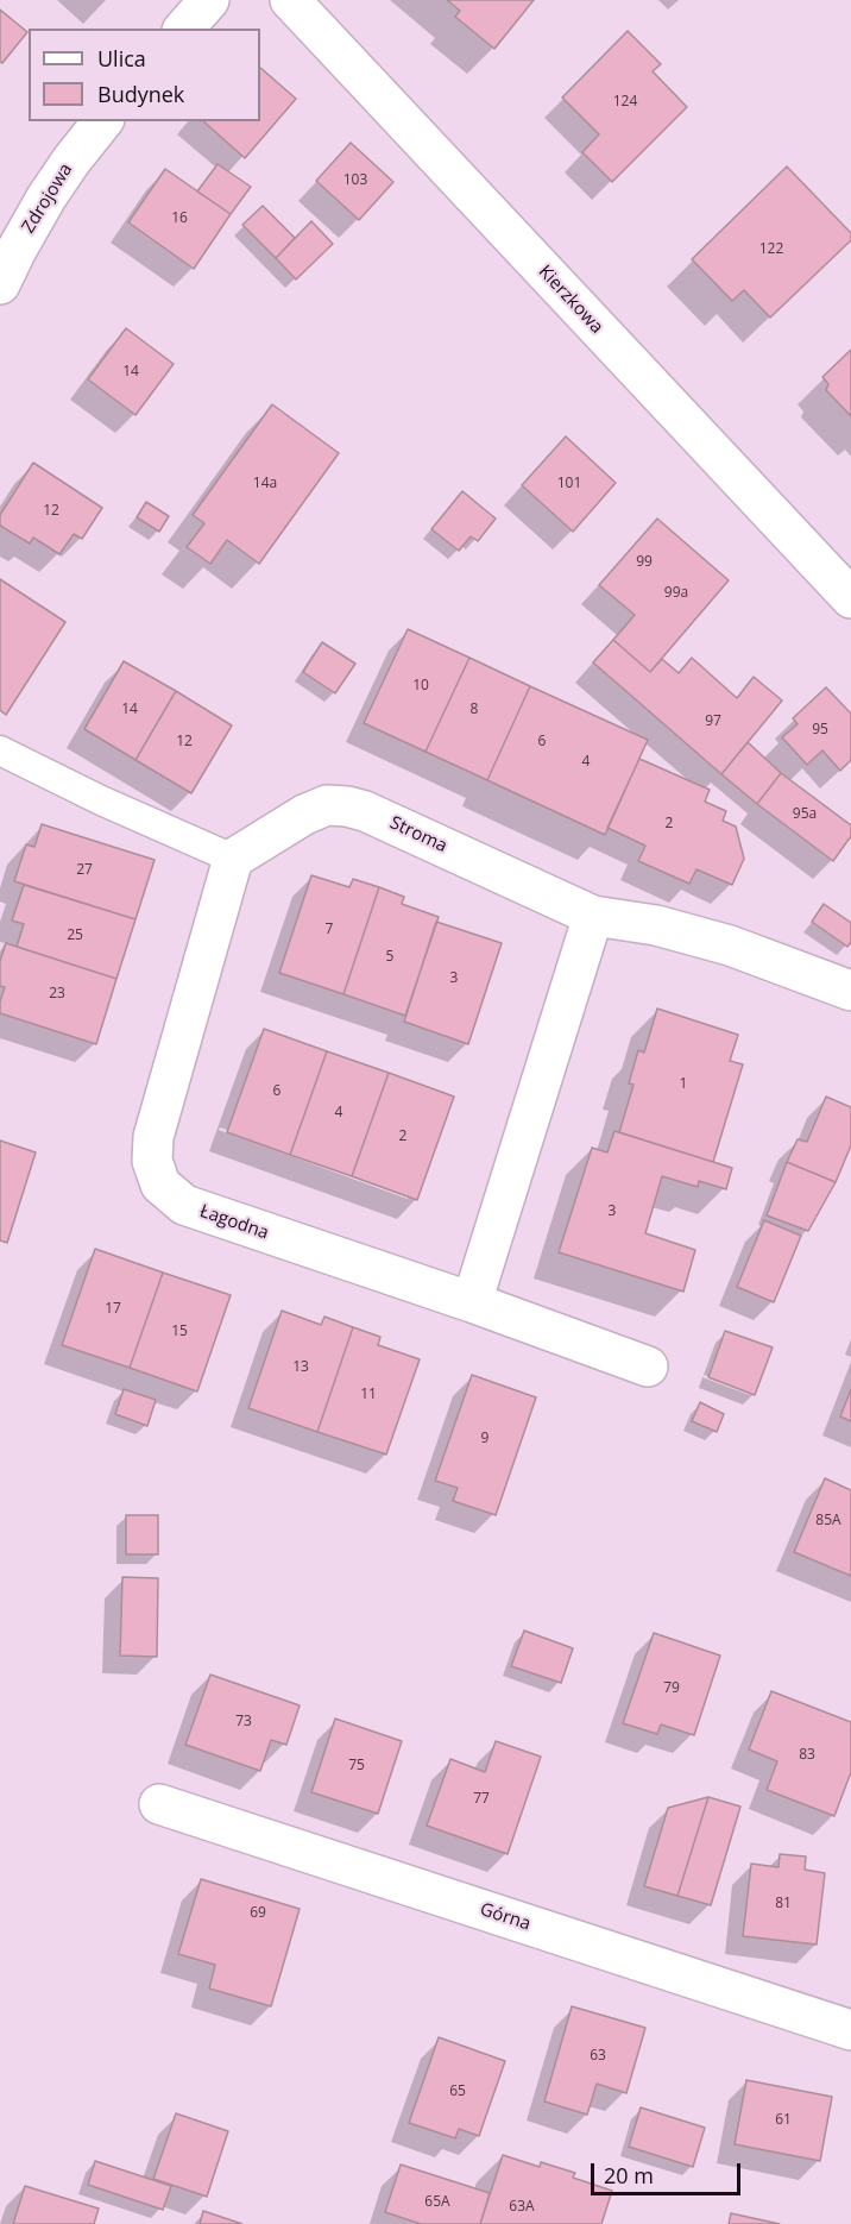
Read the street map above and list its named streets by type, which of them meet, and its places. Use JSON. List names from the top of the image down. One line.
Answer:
{"streets":{"street":["Zdrojowa","Kierzkowa","Stroma","Łagodna","Górna"]},"crossings":[["Stroma","Łagodna"]],"house_numbers":["124","103","16","122","14","14a","101","12","99","99a","10","14","8","97","95","12","6","4","95a","2","27","7","25","5","3","23","1","6","4","2","3","17","15","13","11","9","85A","79","73","83","75","77","81","69","63","65","61","65A","63A"],"legend":["Ulica","Budynek"],"scale_bar":"20 m"}
